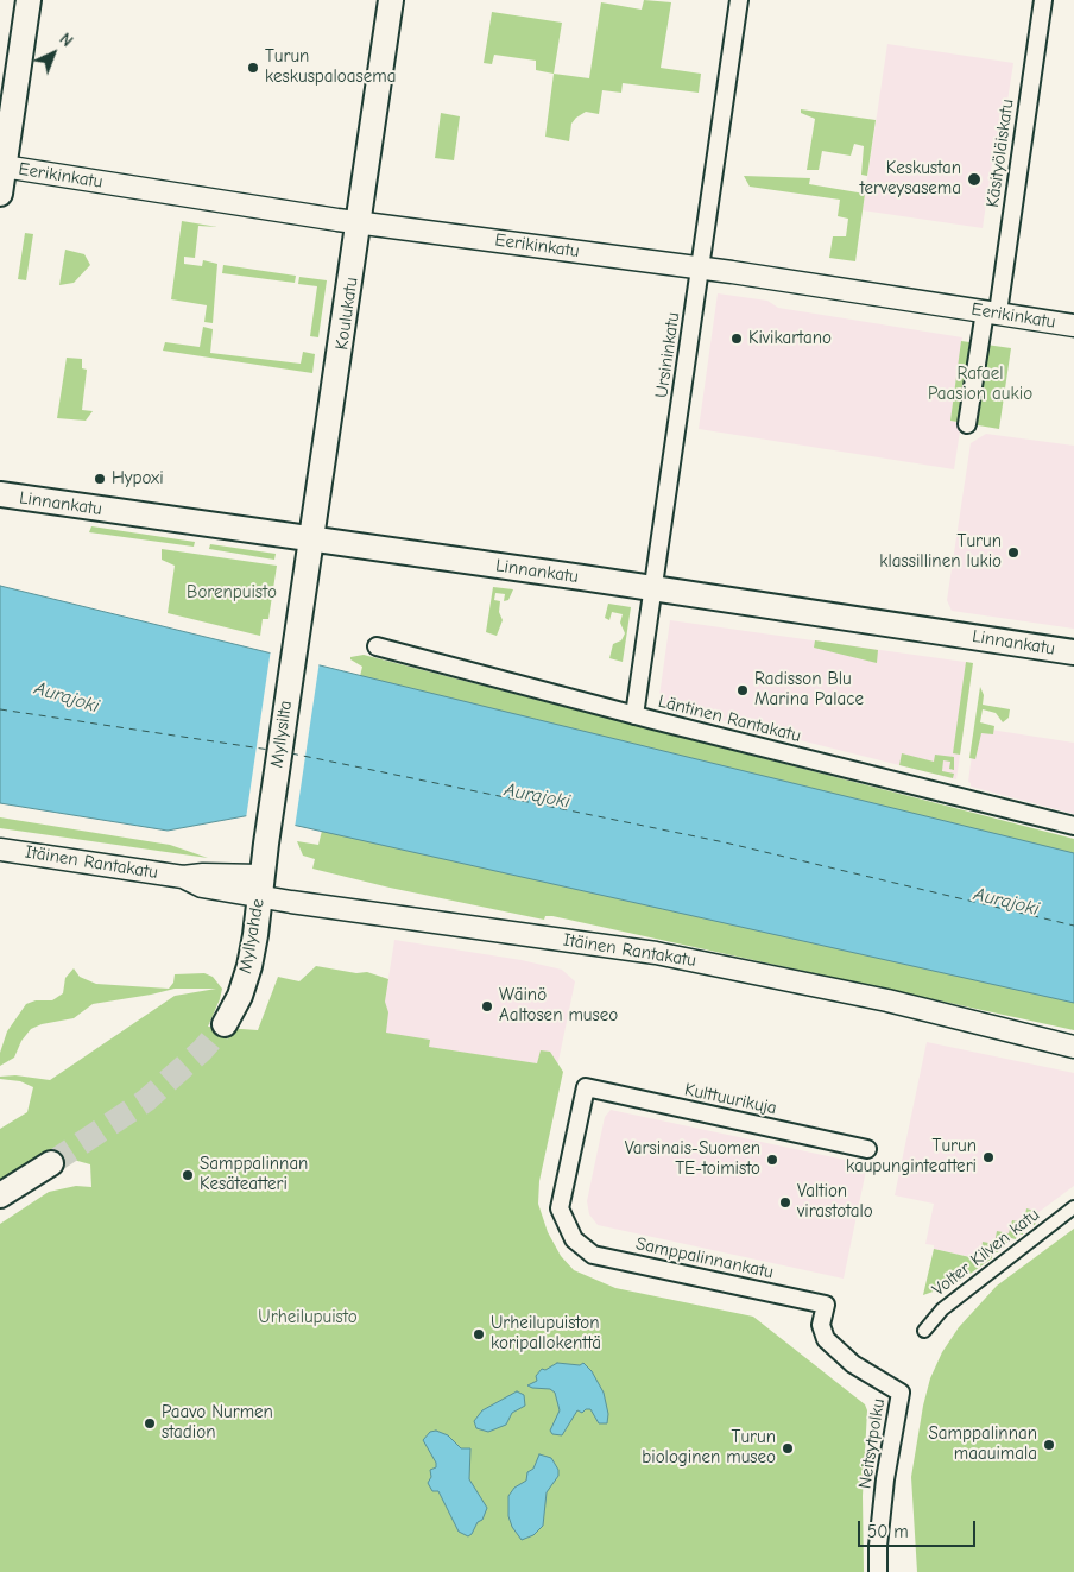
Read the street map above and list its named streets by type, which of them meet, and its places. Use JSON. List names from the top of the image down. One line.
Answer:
{"streets":{"main road":["Koulukatu","Linnankatu","Myllysilta","Myllyahde"],"street":["Käsityöläiskatu","Eerikinkatu","Ursininkatu","Läntinen Rantakatu","Itäinen Rantakatu","Kulttuurikuja","Volter Kilven katu","Samppalinnankatu","Neitsytpolku"]},"crossings":[["Käsityöläiskatu","Eerikinkatu"],["Eerikinkatu","Koulukatu"],["Eerikinkatu","Ursininkatu"],["Koulukatu","Linnankatu"],["Koulukatu","Myllysilta"],["Ursininkatu","Linnankatu"],["Ursininkatu","Läntinen Rantakatu"],["Myllysilta","Myllyahde"],["Itäinen Rantakatu","Myllyahde"],["Kulttuurikuja","Samppalinnankatu"],["Samppalinnankatu","Neitsytpolku"]],"water":["Aurajoki"],"parks":["Rafael Paasion aukio","Borenpuisto","Urheilupuisto"],"places":["Turun keskuspaloasema","Keskustan terveysasema","Kivikartano","Hypoxi","Turun klassillinen lukio","Radisson Blu Marina Palace","Wäinö Aaltosen museo","Turun kaupunginteatteri","Varsinais-Suomen TE-toimisto","Samppalinnan Kesäteatteri","Valtion virastotalo","Urheilupuiston koripallokenttä","Paavo Nurmen stadion","Samppalinnan maauimala","Turun biologinen museo"],"scale_bar":"50 m","north":"top right"}
